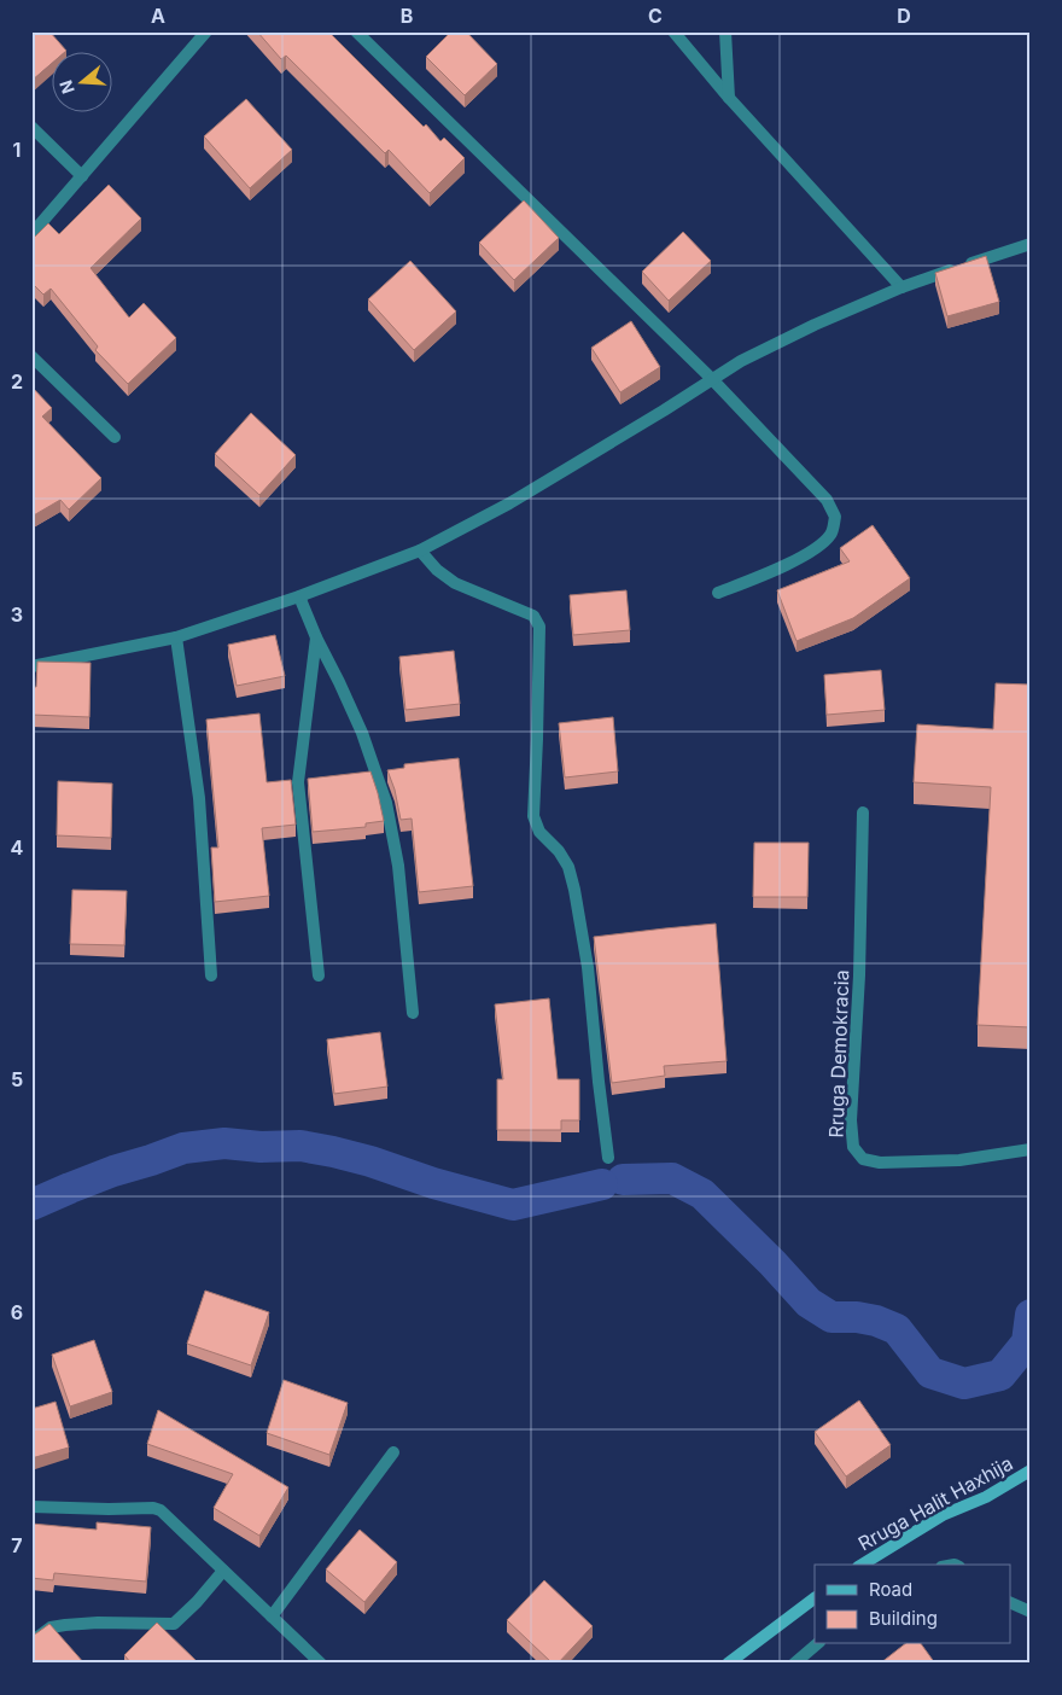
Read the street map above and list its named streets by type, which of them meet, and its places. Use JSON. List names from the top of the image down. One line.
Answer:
{"streets":{"street":["Rruga Demokracia","Rruga Halit Haxhija"]},"legend":["Road","Building"],"north":"left","grid":{"columns":["A","B","C","D"],"rows":["1","2","3","4","5","6","7"]}}
